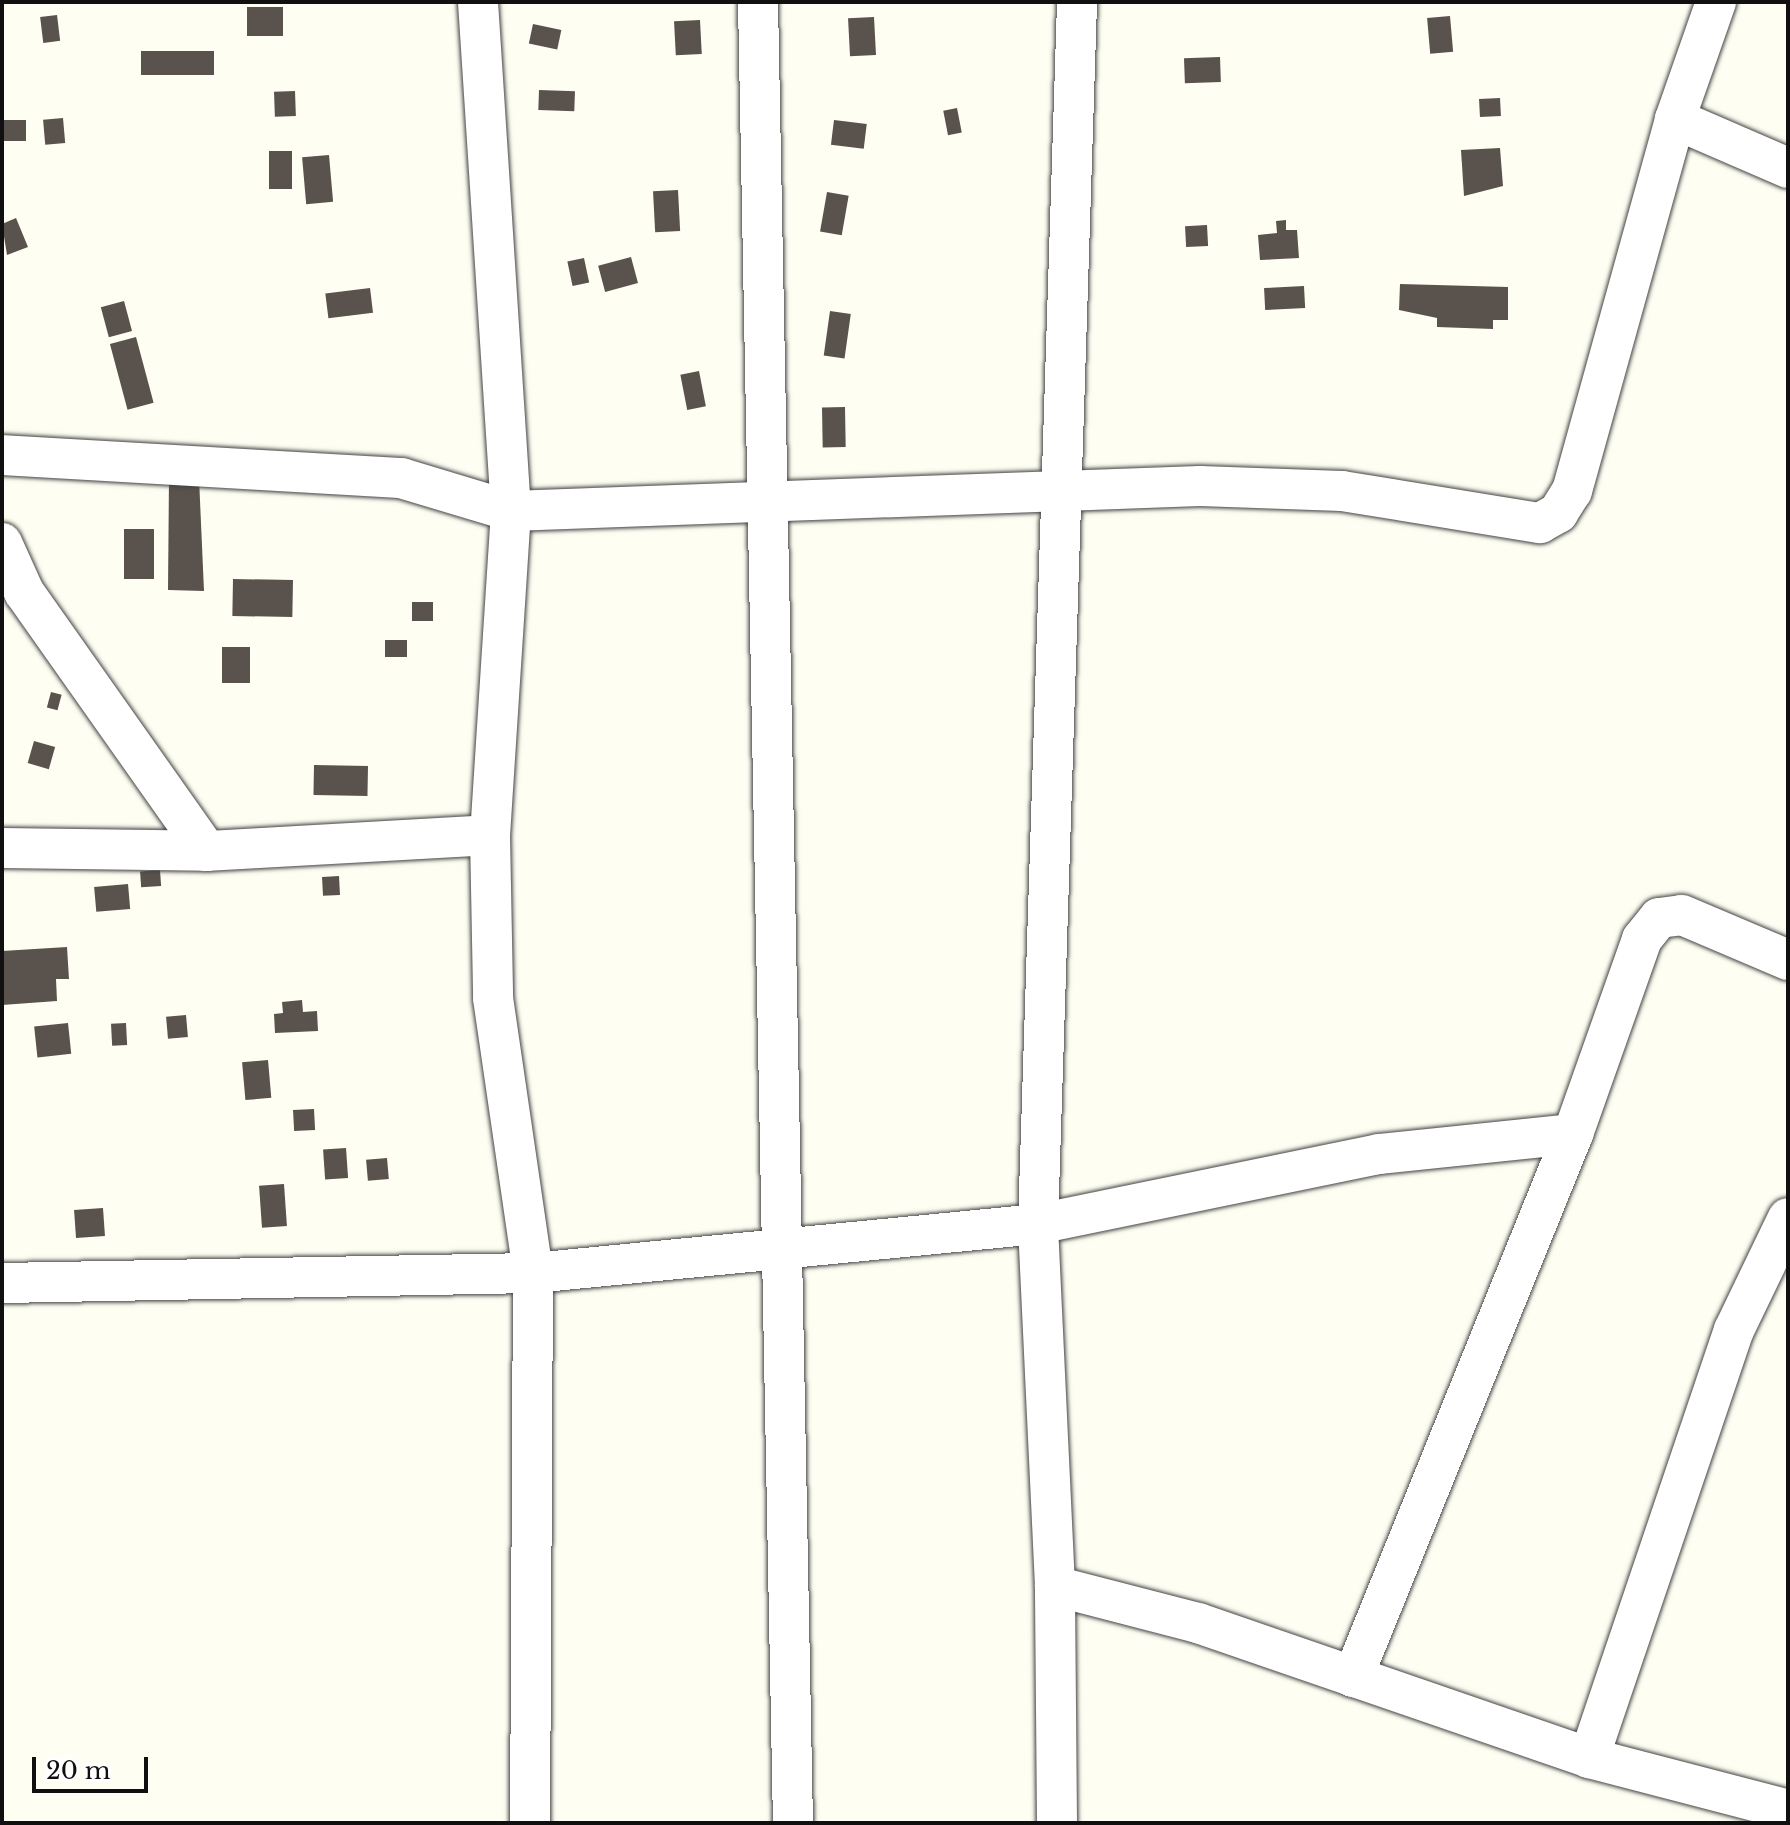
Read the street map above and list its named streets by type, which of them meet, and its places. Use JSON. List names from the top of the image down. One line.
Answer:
{"scale_bar":"20 m"}
